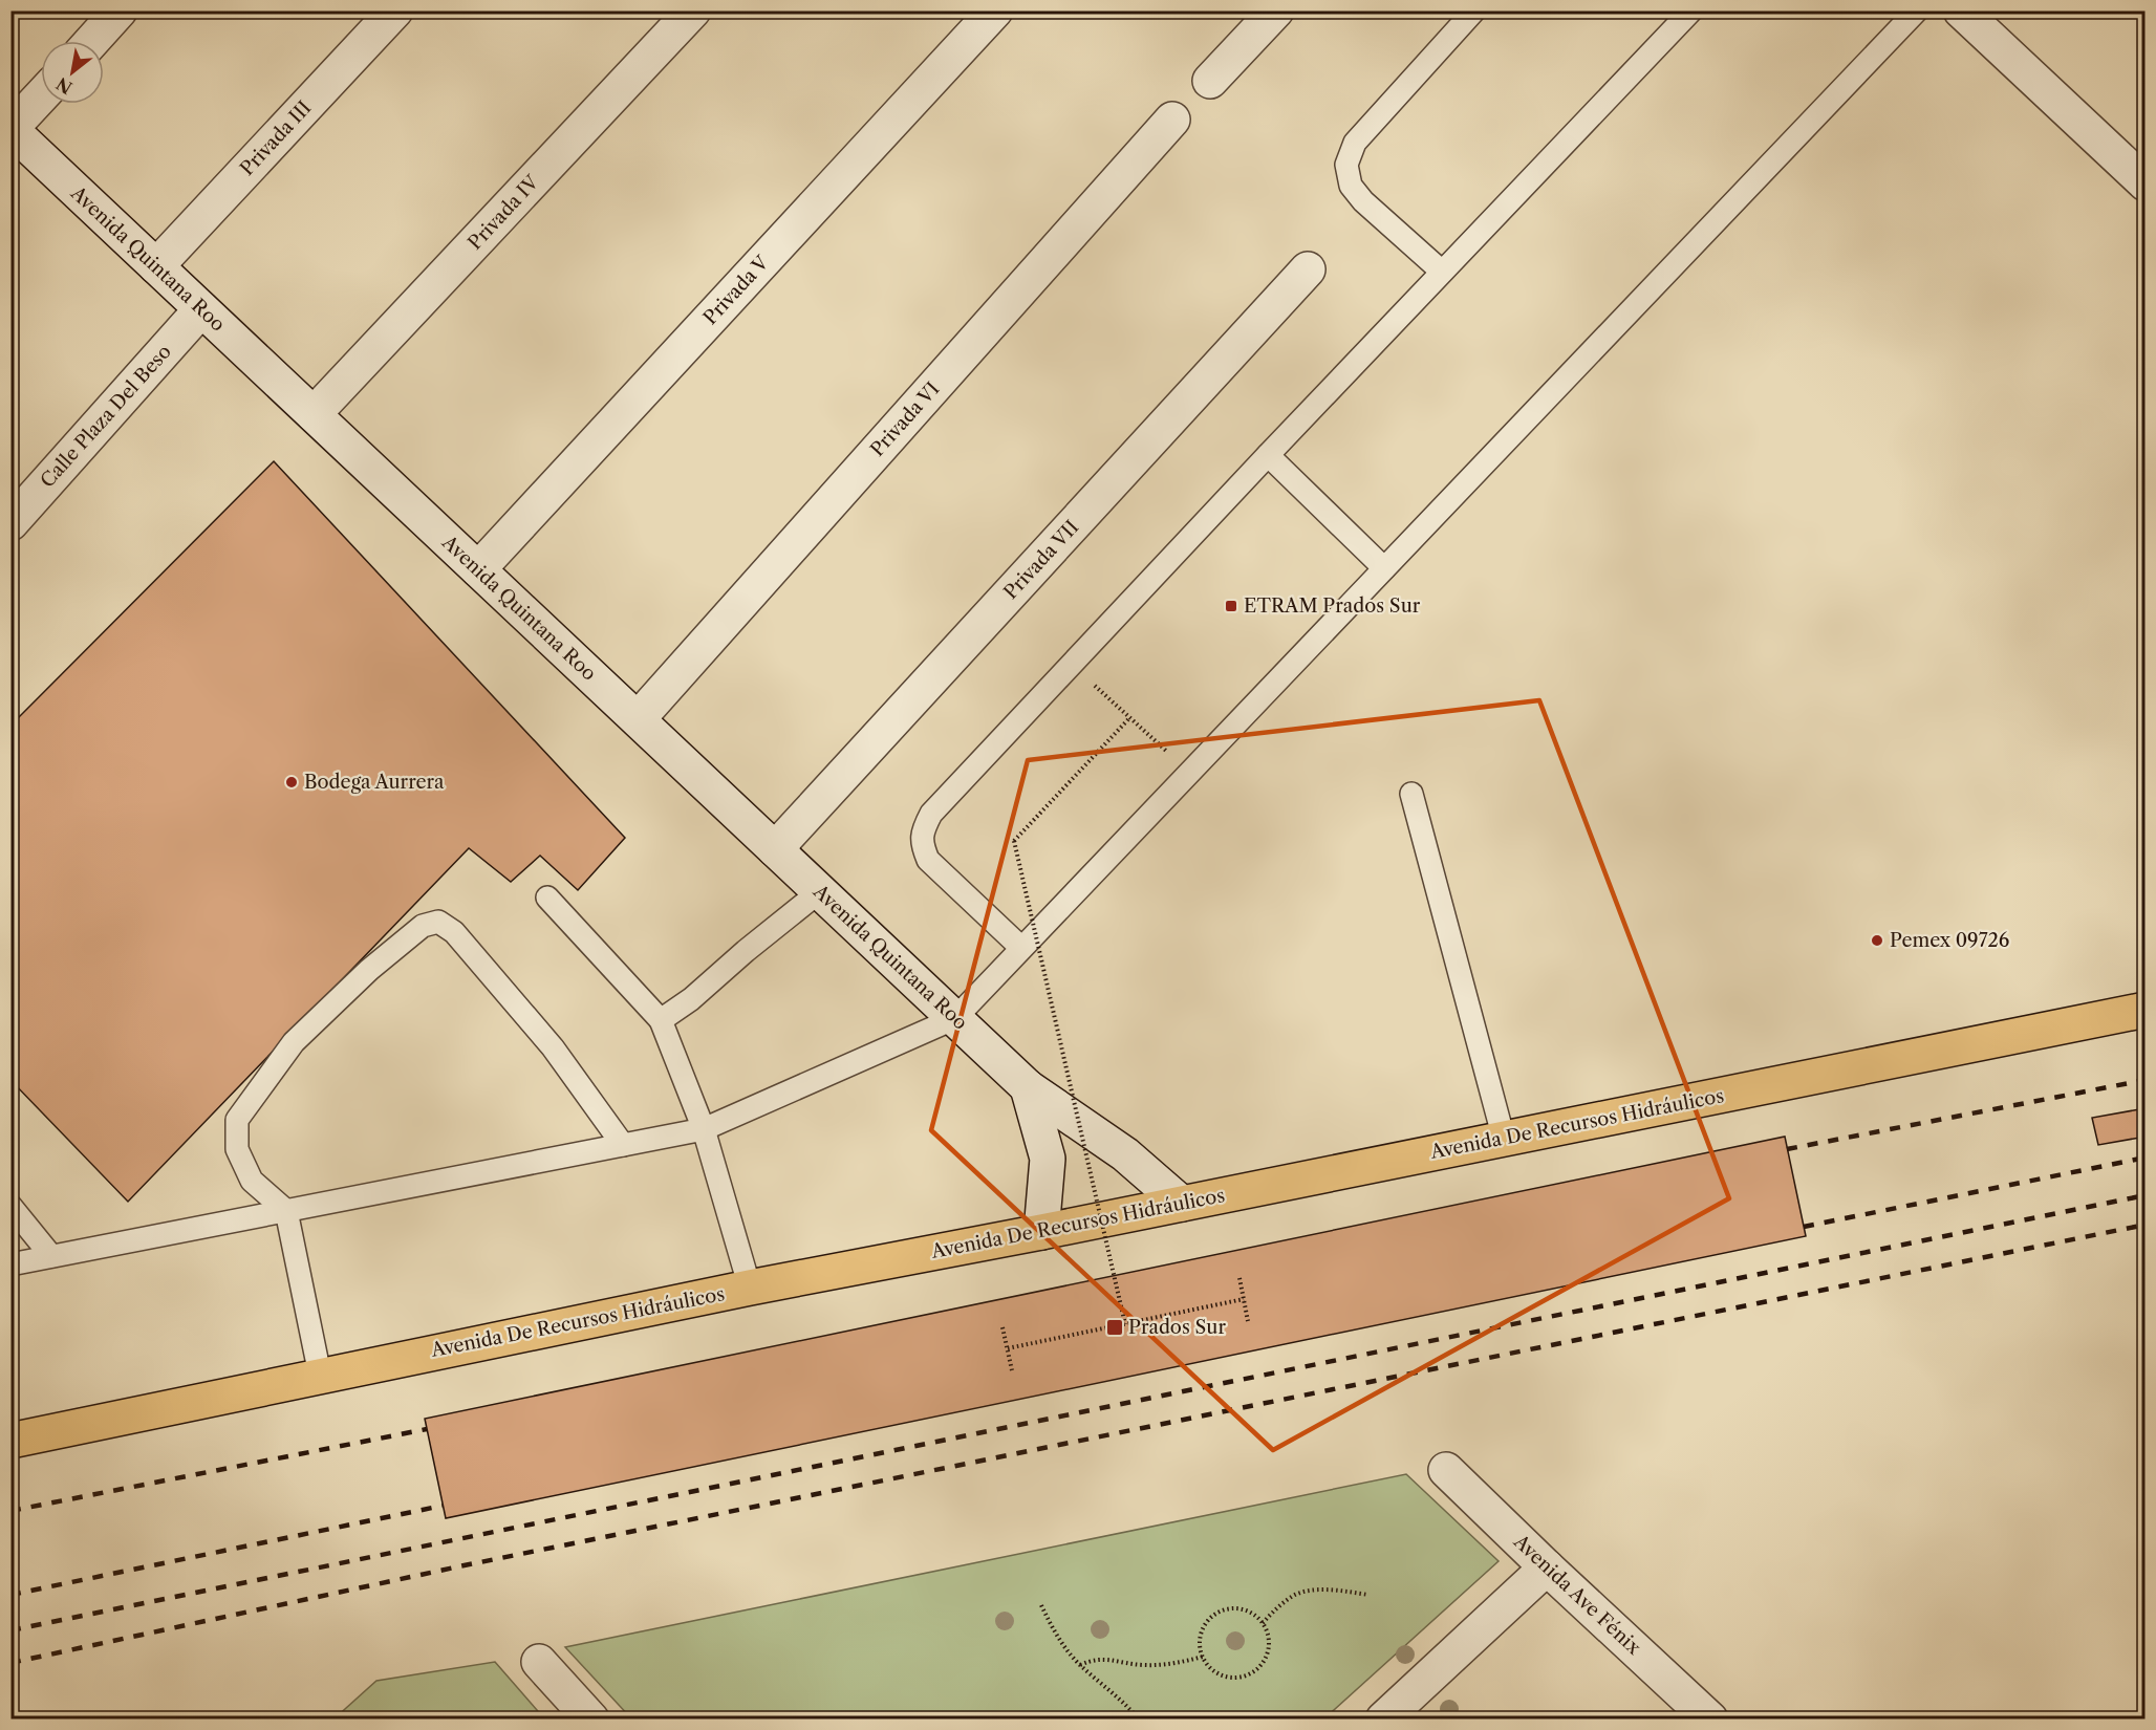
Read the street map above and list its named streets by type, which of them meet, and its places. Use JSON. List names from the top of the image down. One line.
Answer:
{"streets":{"main road":["Avenida De Recursos Hidráulicos"],"street":["Privada III","Privada IV","Avenida Quintana Roo","Privada V","Calle Plaza Del Beso","Privada VI","Privada VII","Avenida Ave Fénix"]},"crossings":[["Privada III","Avenida Quintana Roo"],["Privada IV","Avenida Quintana Roo"],["Avenida Quintana Roo","Privada V"],["Avenida Quintana Roo","Calle Plaza Del Beso"],["Avenida Quintana Roo","Privada VI"],["Avenida Quintana Roo","Privada VII"],["Avenida Quintana Roo","Avenida De Recursos Hidráulicos"]],"places":{"transit":["ETRAM Prados Sur","Prados Sur"],"other":["Bodega Aurrera","Pemex 09726"]},"north":"bottom left"}
